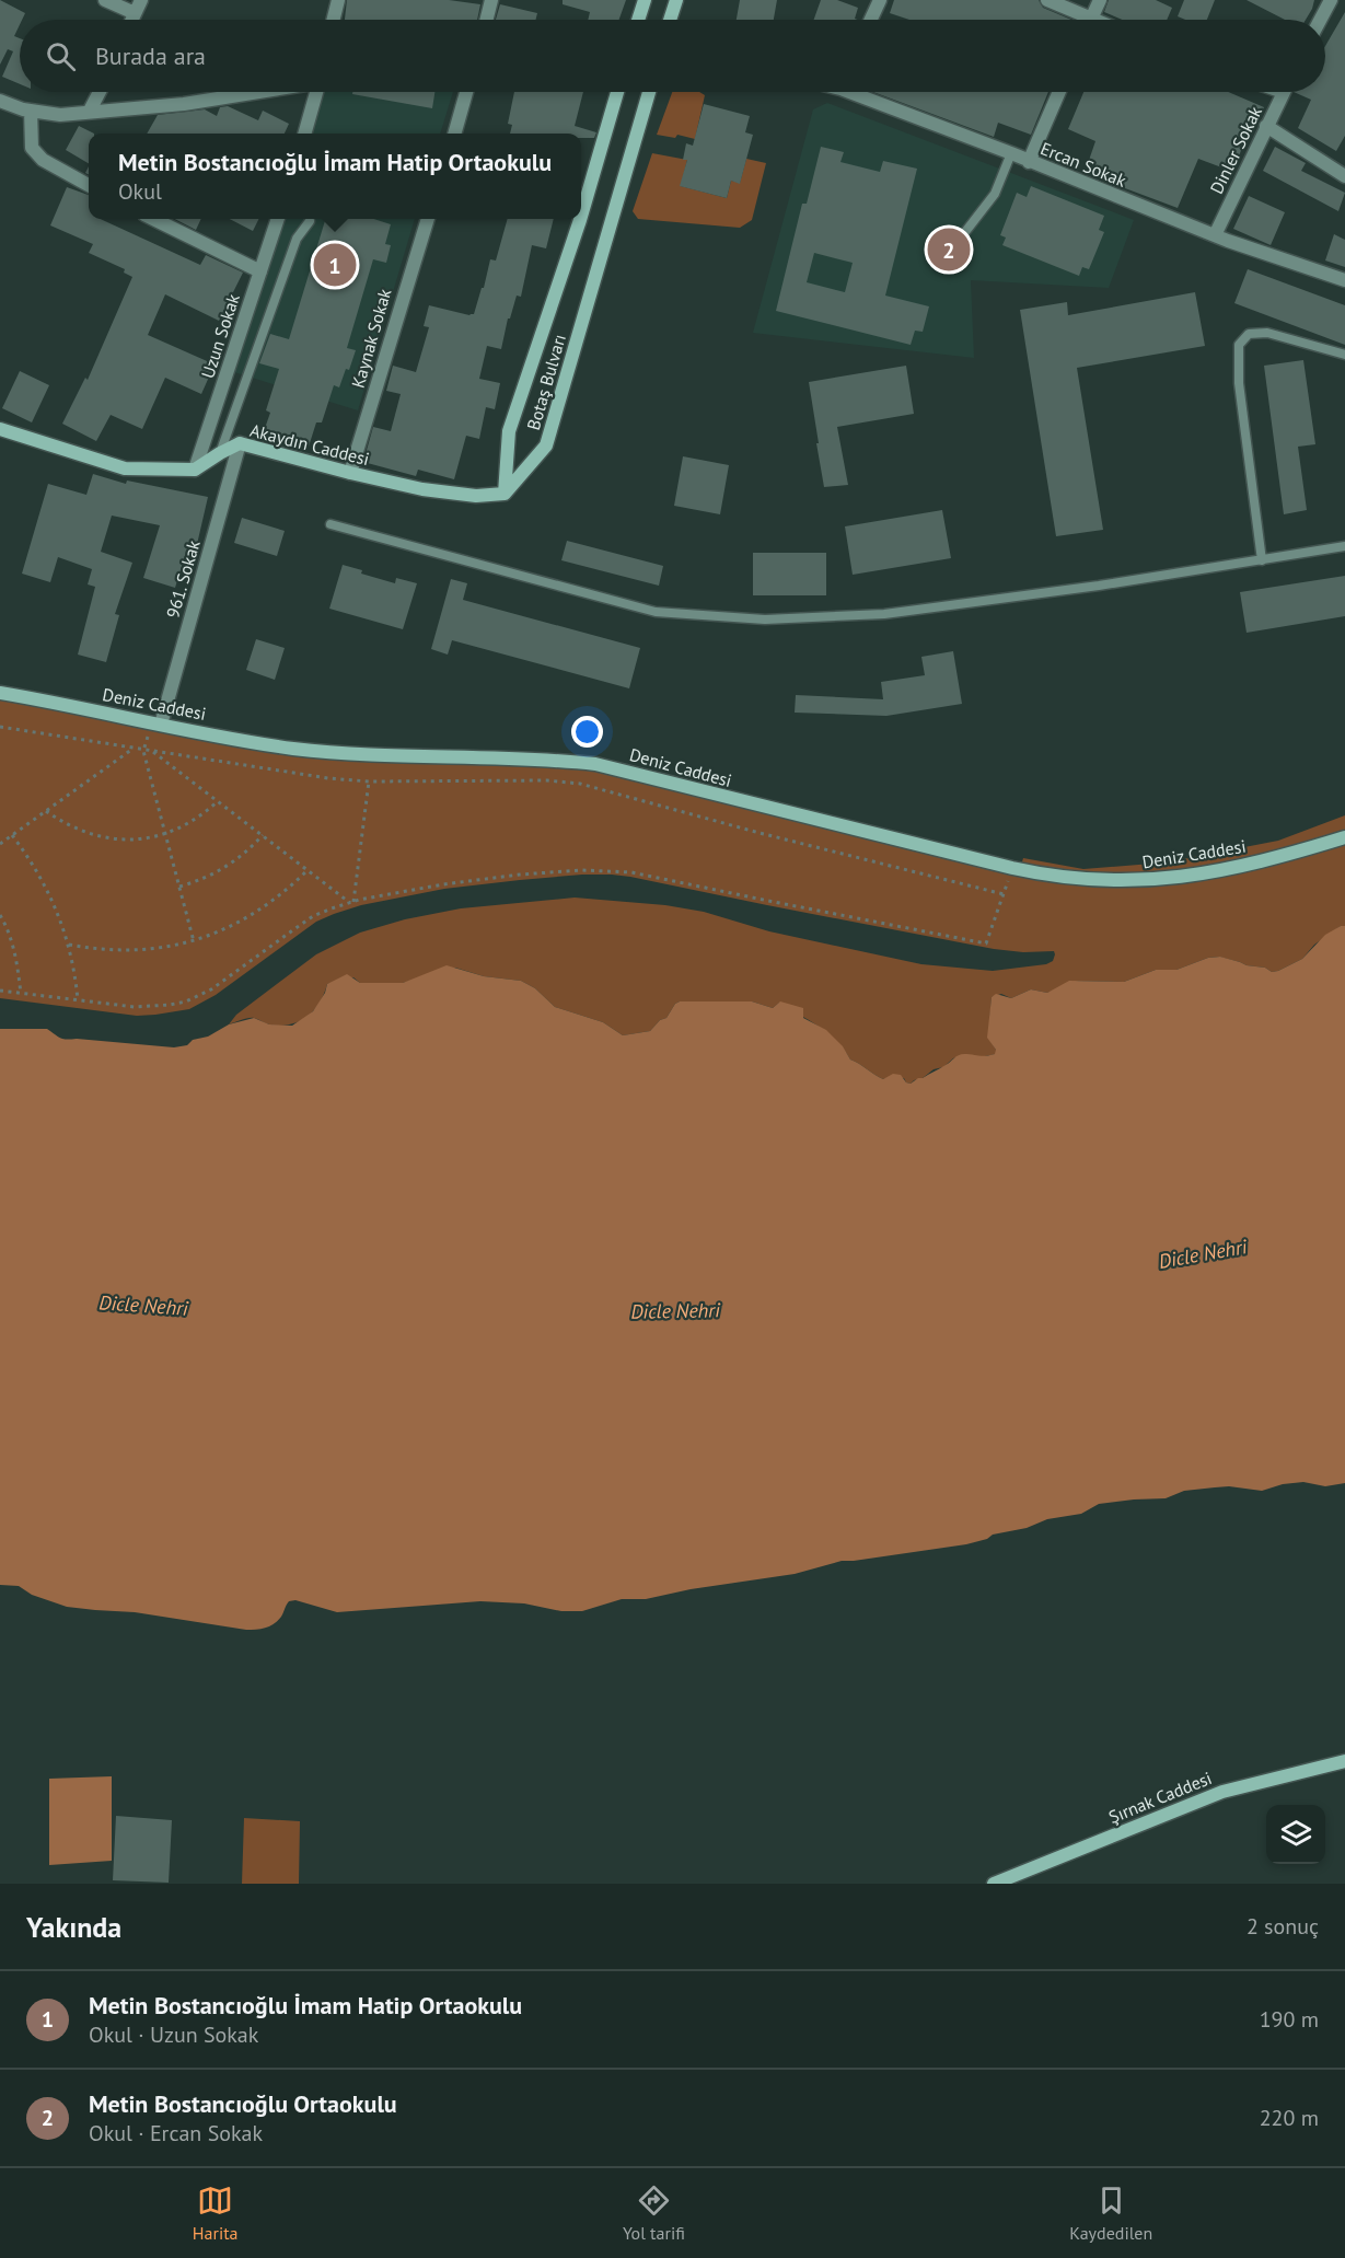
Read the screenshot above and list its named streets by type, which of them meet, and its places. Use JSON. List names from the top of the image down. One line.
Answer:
{"streets":{"street":["Dinler Sokak","Ercan Sokak","Uzun Sokak","Kaynak Sokak","Botaş Bulvarı","Akaydın Caddesi","961. Sokak","Deniz Caddesi","Şırnak Caddesi"]},"crossings":[["Dinler Sokak","Ercan Sokak"],["Uzun Sokak","Akaydın Caddesi"],["Kaynak Sokak","Akaydın Caddesi"],["Botaş Bulvarı","Akaydın Caddesi"],["Akaydın Caddesi","961. Sokak"],["961. Sokak","Deniz Caddesi"]],"water":["Dicle Nehri"],"page":{"search":"Burada ara","popup":["Metin Bostancıoğlu İmam Hatip Ortaokulu","Okul"],"pins":["2","1"],"heading":["Yakında","2 sonuç"],"list":[{"mark":"1","name":"Metin Bostancıoğlu İmam Hatip Ortaokulu","note":"Okul · Uzun Sokak","value":"190 m"},{"mark":"2","name":"Metin Bostancıoğlu Ortaokulu","note":"Okul · Ercan Sokak","value":"220 m"}],"nav":["Harita","Yol tarifi","Kaydedilen"]}}
